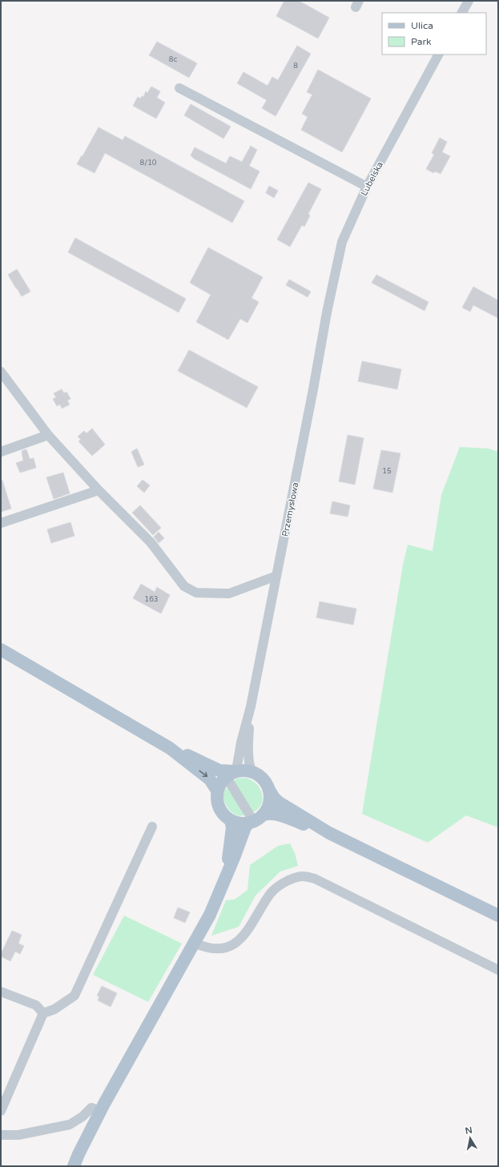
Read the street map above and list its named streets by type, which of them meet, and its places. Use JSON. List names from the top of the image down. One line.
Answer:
{"streets":{"street":["Lubelska","Przemysłowa"]},"crossings":[["Lubelska","Przemysłowa"]],"house_numbers":["8c","8","8/10","15","163"],"legend":["Ulica","Park"],"north":"top"}
